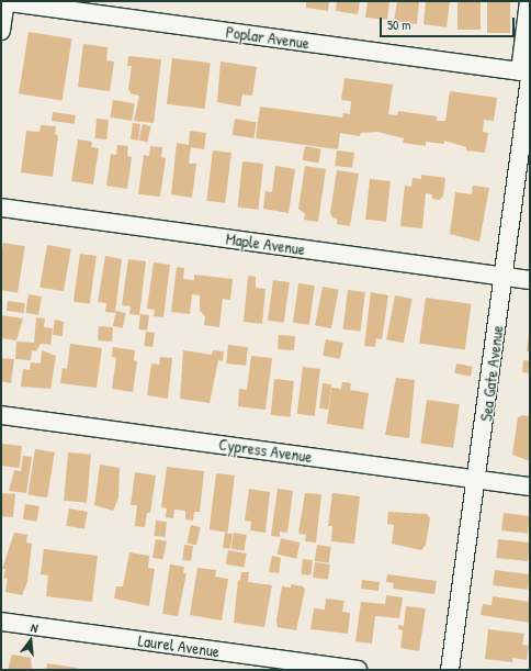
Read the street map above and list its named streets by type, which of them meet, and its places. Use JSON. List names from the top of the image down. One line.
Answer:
{"streets":{"street":["Poplar Avenue","Maple Avenue","Sea Gate Avenue","Cypress Avenue","Laurel Avenue"]},"crossings":[["Poplar Avenue","Sea Gate Avenue"],["Maple Avenue","Sea Gate Avenue"],["Sea Gate Avenue","Cypress Avenue"]],"scale_bar":"50 m","north":"top"}
